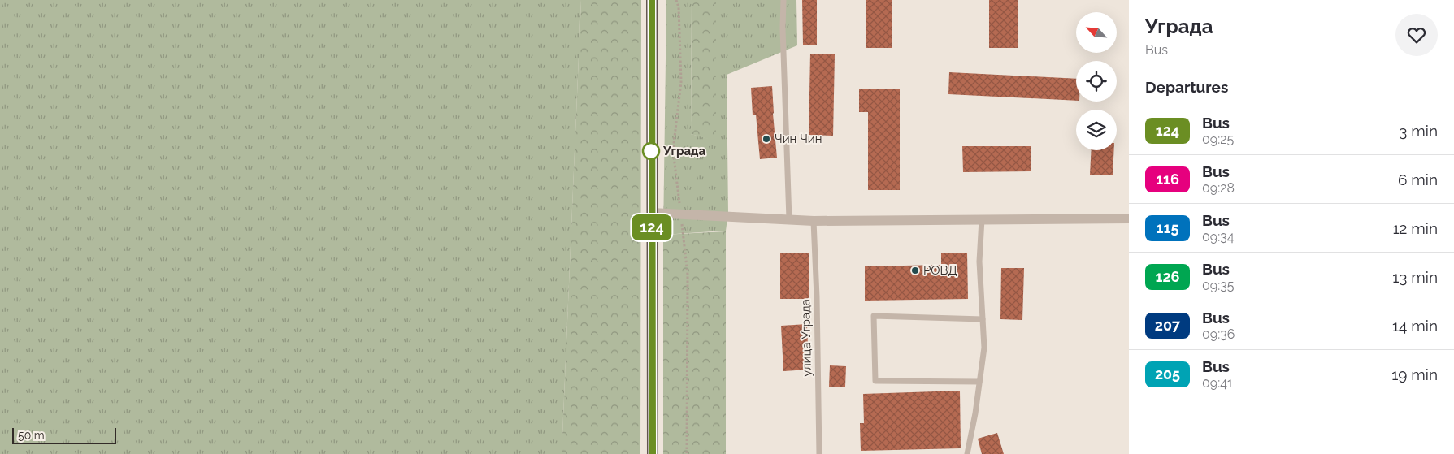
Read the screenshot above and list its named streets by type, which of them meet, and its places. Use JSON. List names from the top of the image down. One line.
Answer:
{"streets":{"lane":["улица Уграда"]},"places":["Чин Чин","Уграда","РОВД"],"lines":["bus line 124"],"scale_bar":"50 m","north":"top left","page":{"on_map":"124","heading":[["Уграда","Bus"],"Departures"],"list":[{"mark":"124","name":"Bus","note":"09:25","value":"3 min"},{"mark":"116","name":"Bus","note":"09:28","value":"6 min"},{"mark":"115","name":"Bus","note":"09:34","value":"12 min"},{"mark":"126","name":"Bus","note":"09:35","value":"13 min"},{"mark":"207","name":"Bus","note":"09:36","value":"14 min"},{"mark":"205","name":"Bus","note":"09:41","value":"19 min"}],"scale":"50 m"}}
